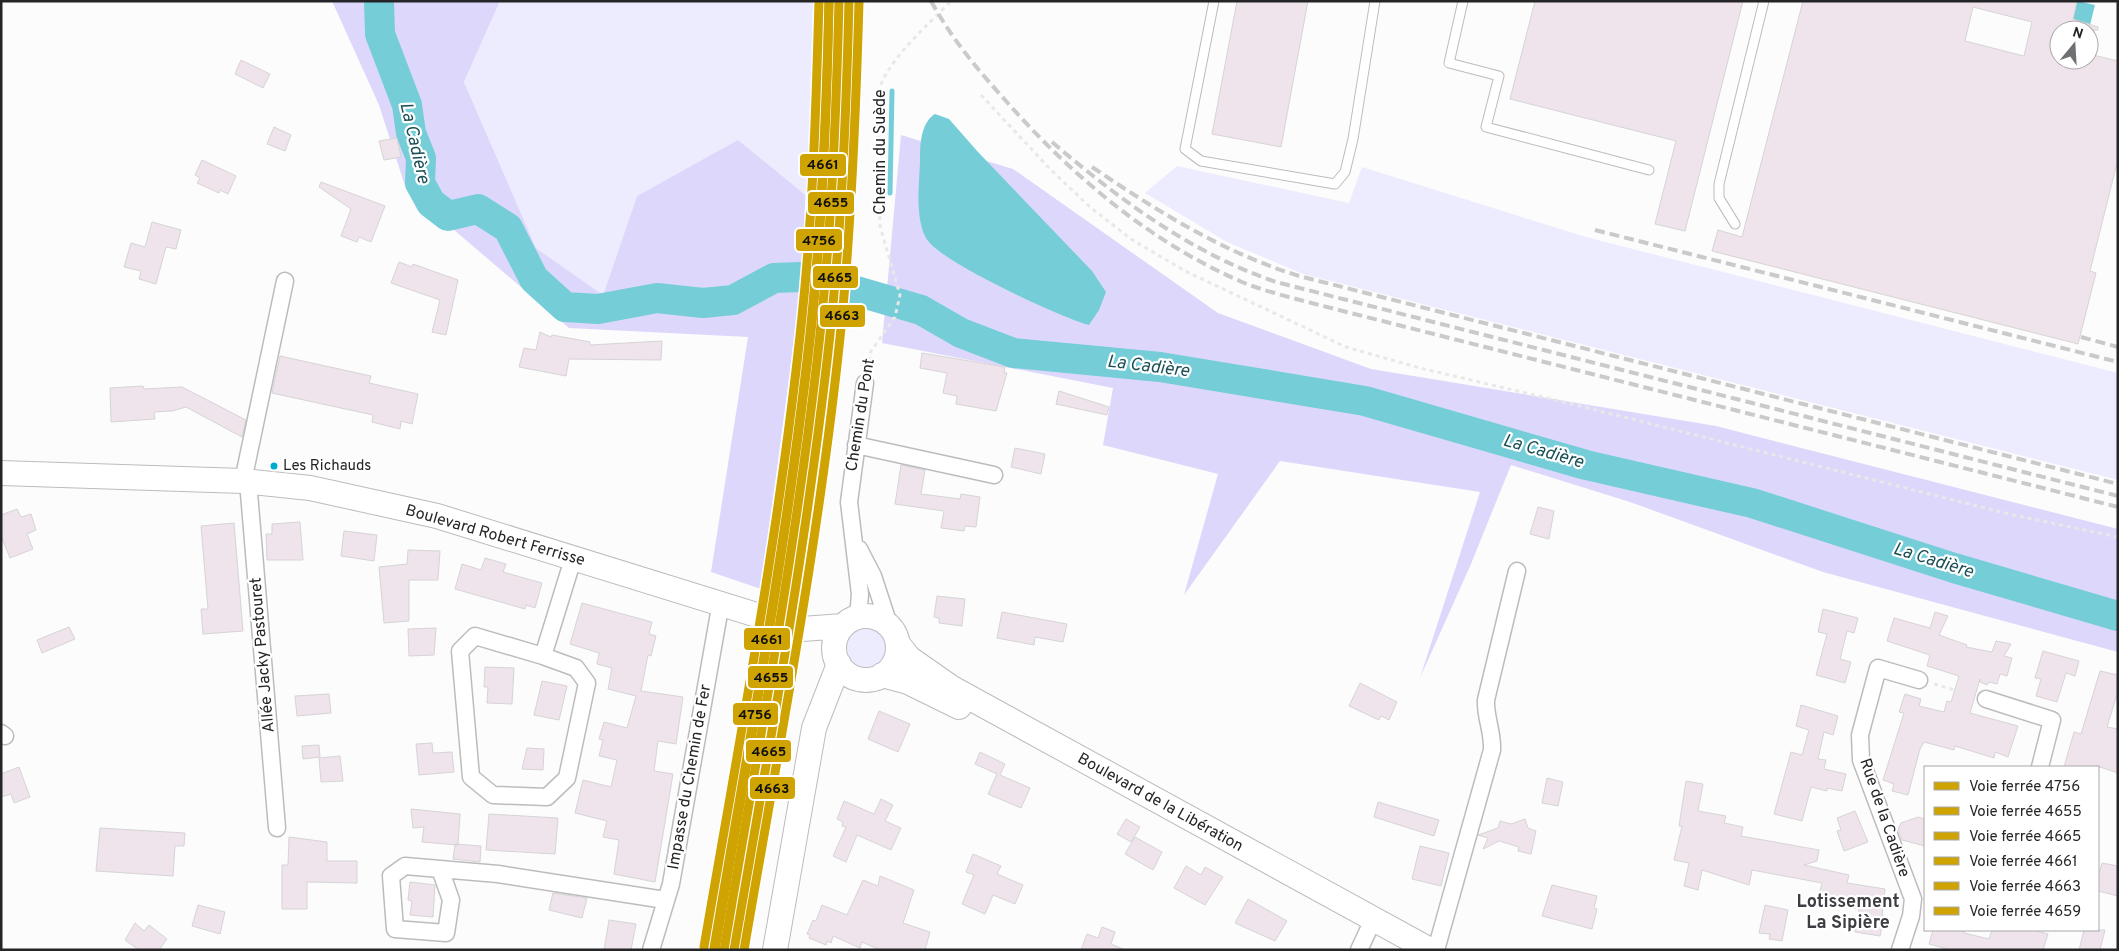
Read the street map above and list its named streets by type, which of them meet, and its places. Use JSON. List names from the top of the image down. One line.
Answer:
{"streets":{"street":["Chemin du Pont","Boulevard Robert Ferrisse","Allée Jacky Pastouret","Impasse du Chemin de Fer","Boulevard de la Libération","Rue de la Cadière"],"path":["Chemin du Suède"]},"crossings":[["Chemin du Suède","Chemin du Pont"],["Chemin du Pont","Boulevard Robert Ferrisse"],["Chemin du Pont","Boulevard de la Libération"],["Boulevard Robert Ferrisse","Allée Jacky Pastouret"],["Boulevard Robert Ferrisse","Impasse du Chemin de Fer"],["Boulevard Robert Ferrisse","Boulevard de la Libération"]],"districts":["Lotissement La Sipière"],"water":["La Cadière"],"places":["Les Richauds"],"lines":["rail line 4756","rail line 4655","rail line 4665","rail line 4661","rail line 4659","rail line 4663"],"legend":["Voie ferrée 4756","Voie ferrée 4655","Voie ferrée 4665","Voie ferrée 4661","Voie ferrée 4663","Voie ferrée 4659"],"north":"top"}
